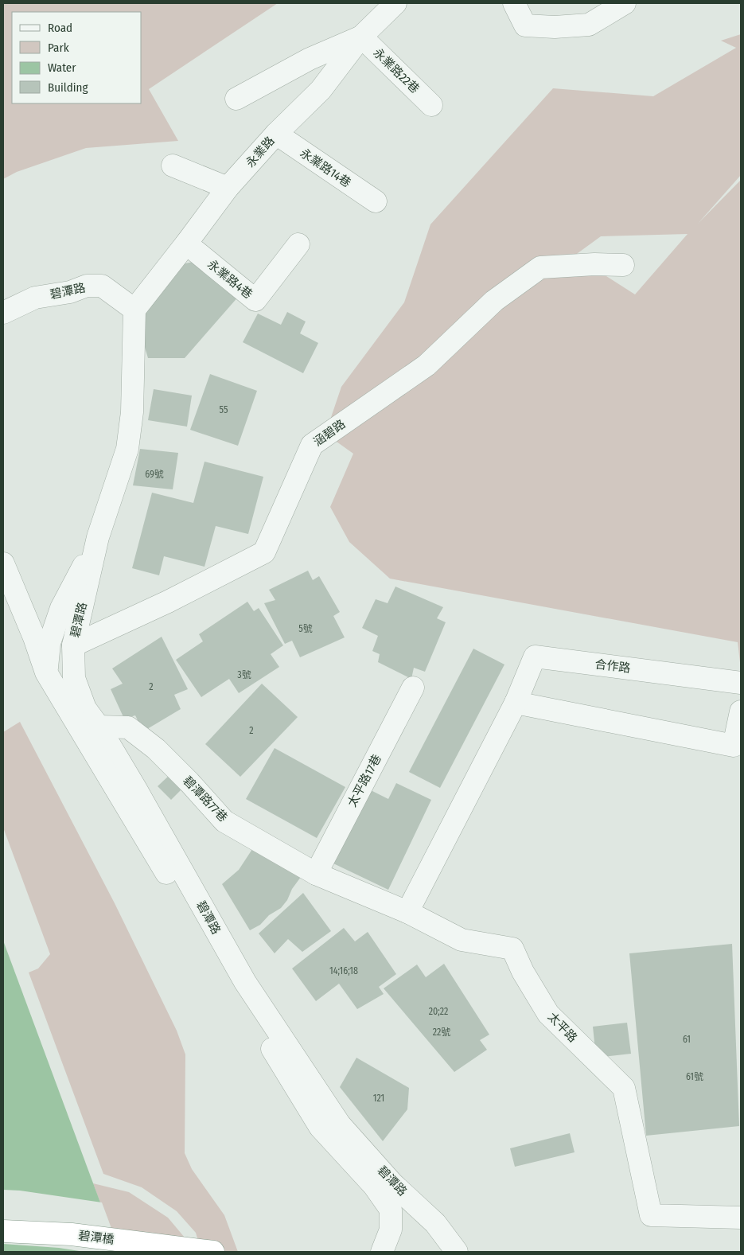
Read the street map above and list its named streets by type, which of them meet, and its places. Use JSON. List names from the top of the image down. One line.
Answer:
{"streets":{"highway":["碧潭橋"],"street":["永業路22巷","永業路","永業路14巷","永業路4巷","碧潭路","涵碧路","合作路","太平路17巷","碧潭路77巷","太平路"]},"crossings":[["永業路22巷","永業路"],["永業路","永業路14巷"],["永業路","永業路4巷"],["永業路","碧潭路"],["碧潭路","涵碧路"],["碧潭路","碧潭路77巷"],["合作路","太平路"],["太平路17巷","碧潭路77巷"],["太平路17巷","太平路"],["碧潭路77巷","太平路"]],"house_numbers":["55","69號","5號","3號","2","2","14;16;18","20;22","22號","61","61號","121"],"legend":["Road","Park","Water","Building"]}
